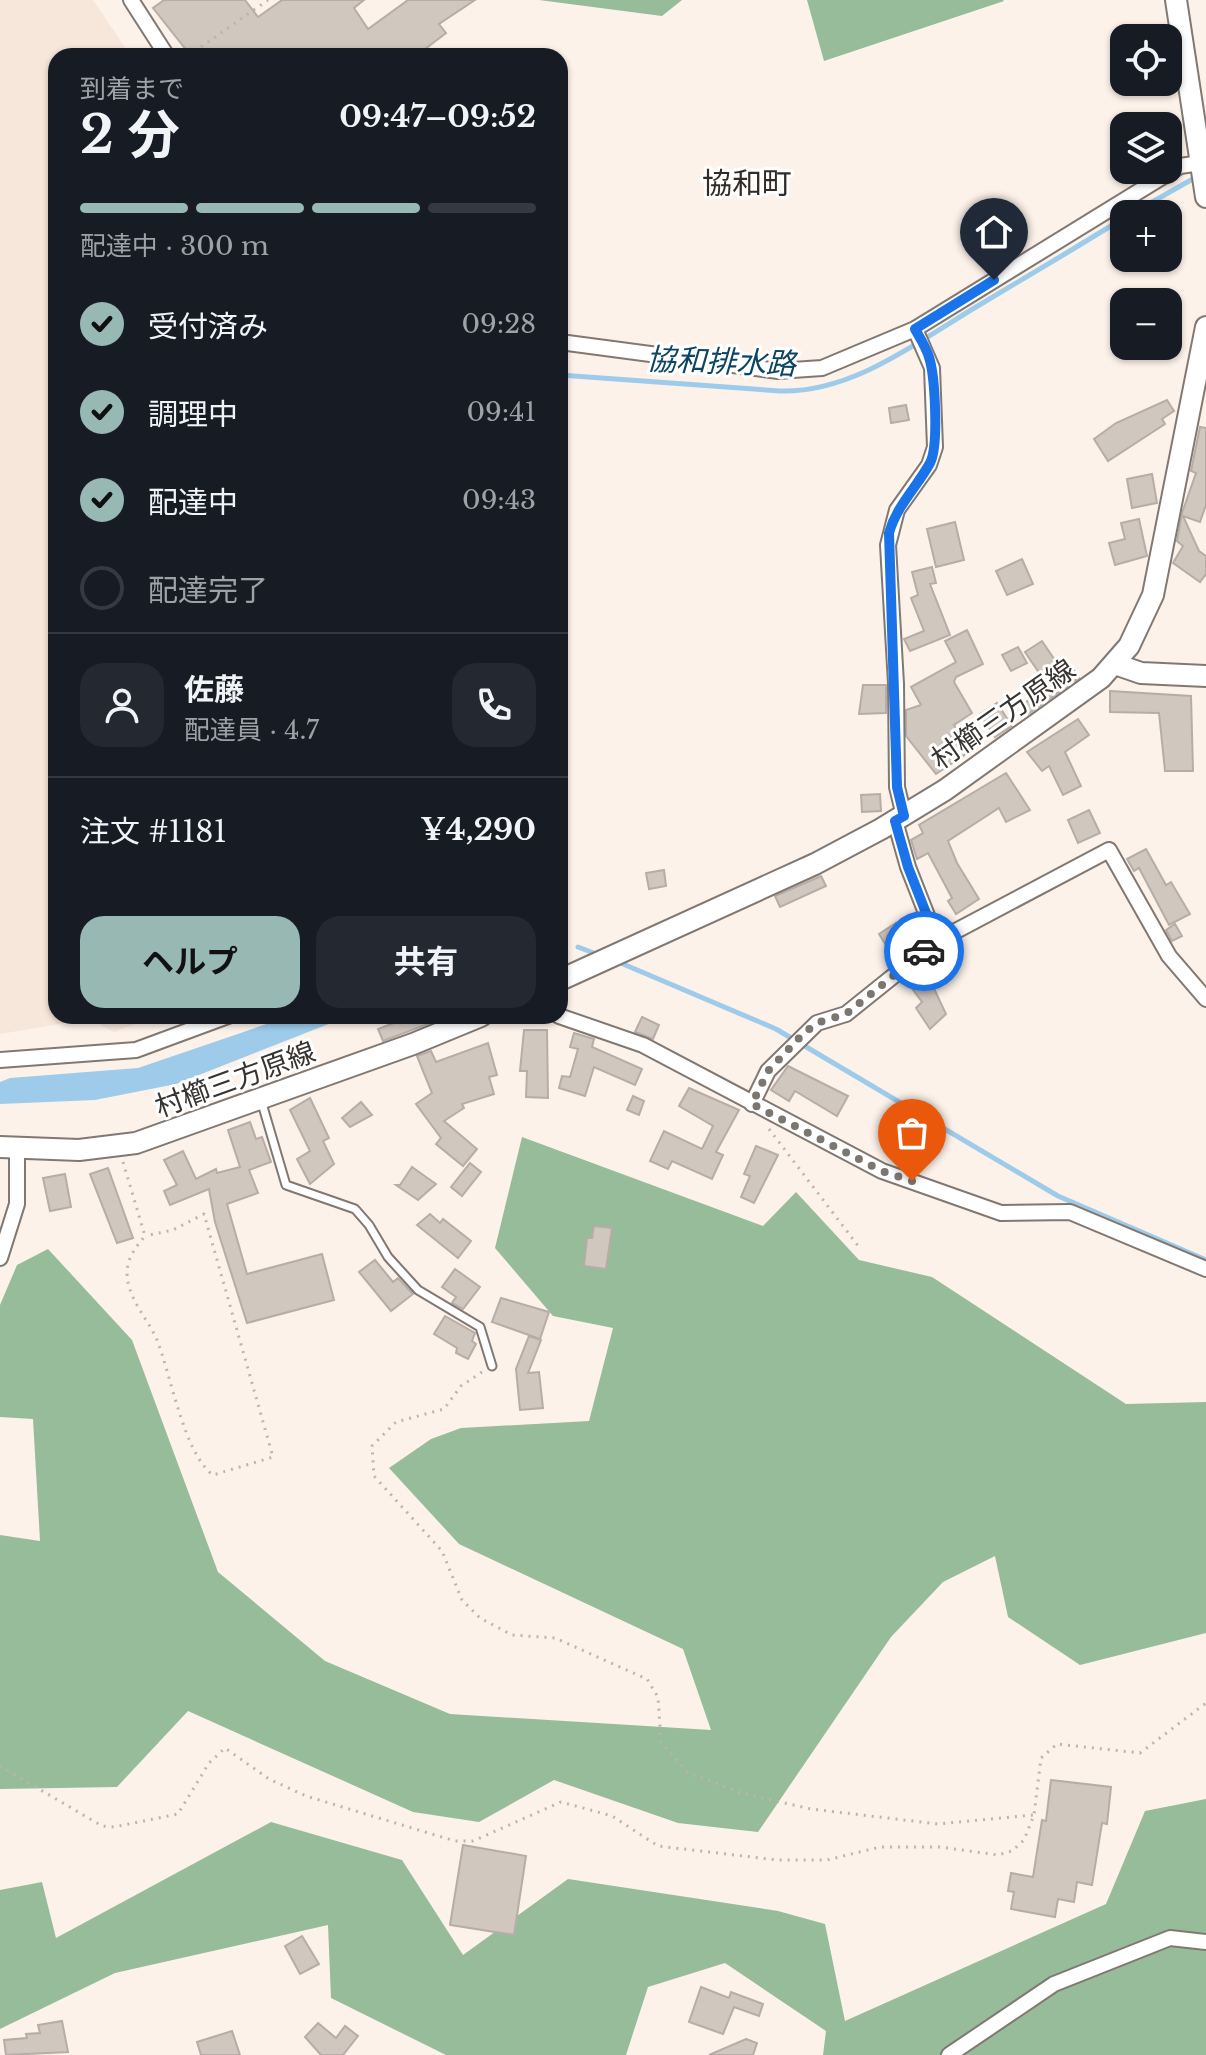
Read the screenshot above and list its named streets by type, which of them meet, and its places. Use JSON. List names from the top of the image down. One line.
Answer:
{"streets":{"main road":["村櫛三方原線"]},"districts":["協和町"],"water":["協和排水路"],"page":{"map_buttons":["+","−"],"heading":["2 分","到着まで","09:47–09:52"],"panel":["佐藤","配達員 · 4.7","注文 #1181","¥4,290"],"bar":"配達中 · 300 m","list":[["受付済み","09:28"],["調理中","09:41"],["配達中","09:43"],"配達完了"],"buttons":["ヘルプ","共有"]}}
